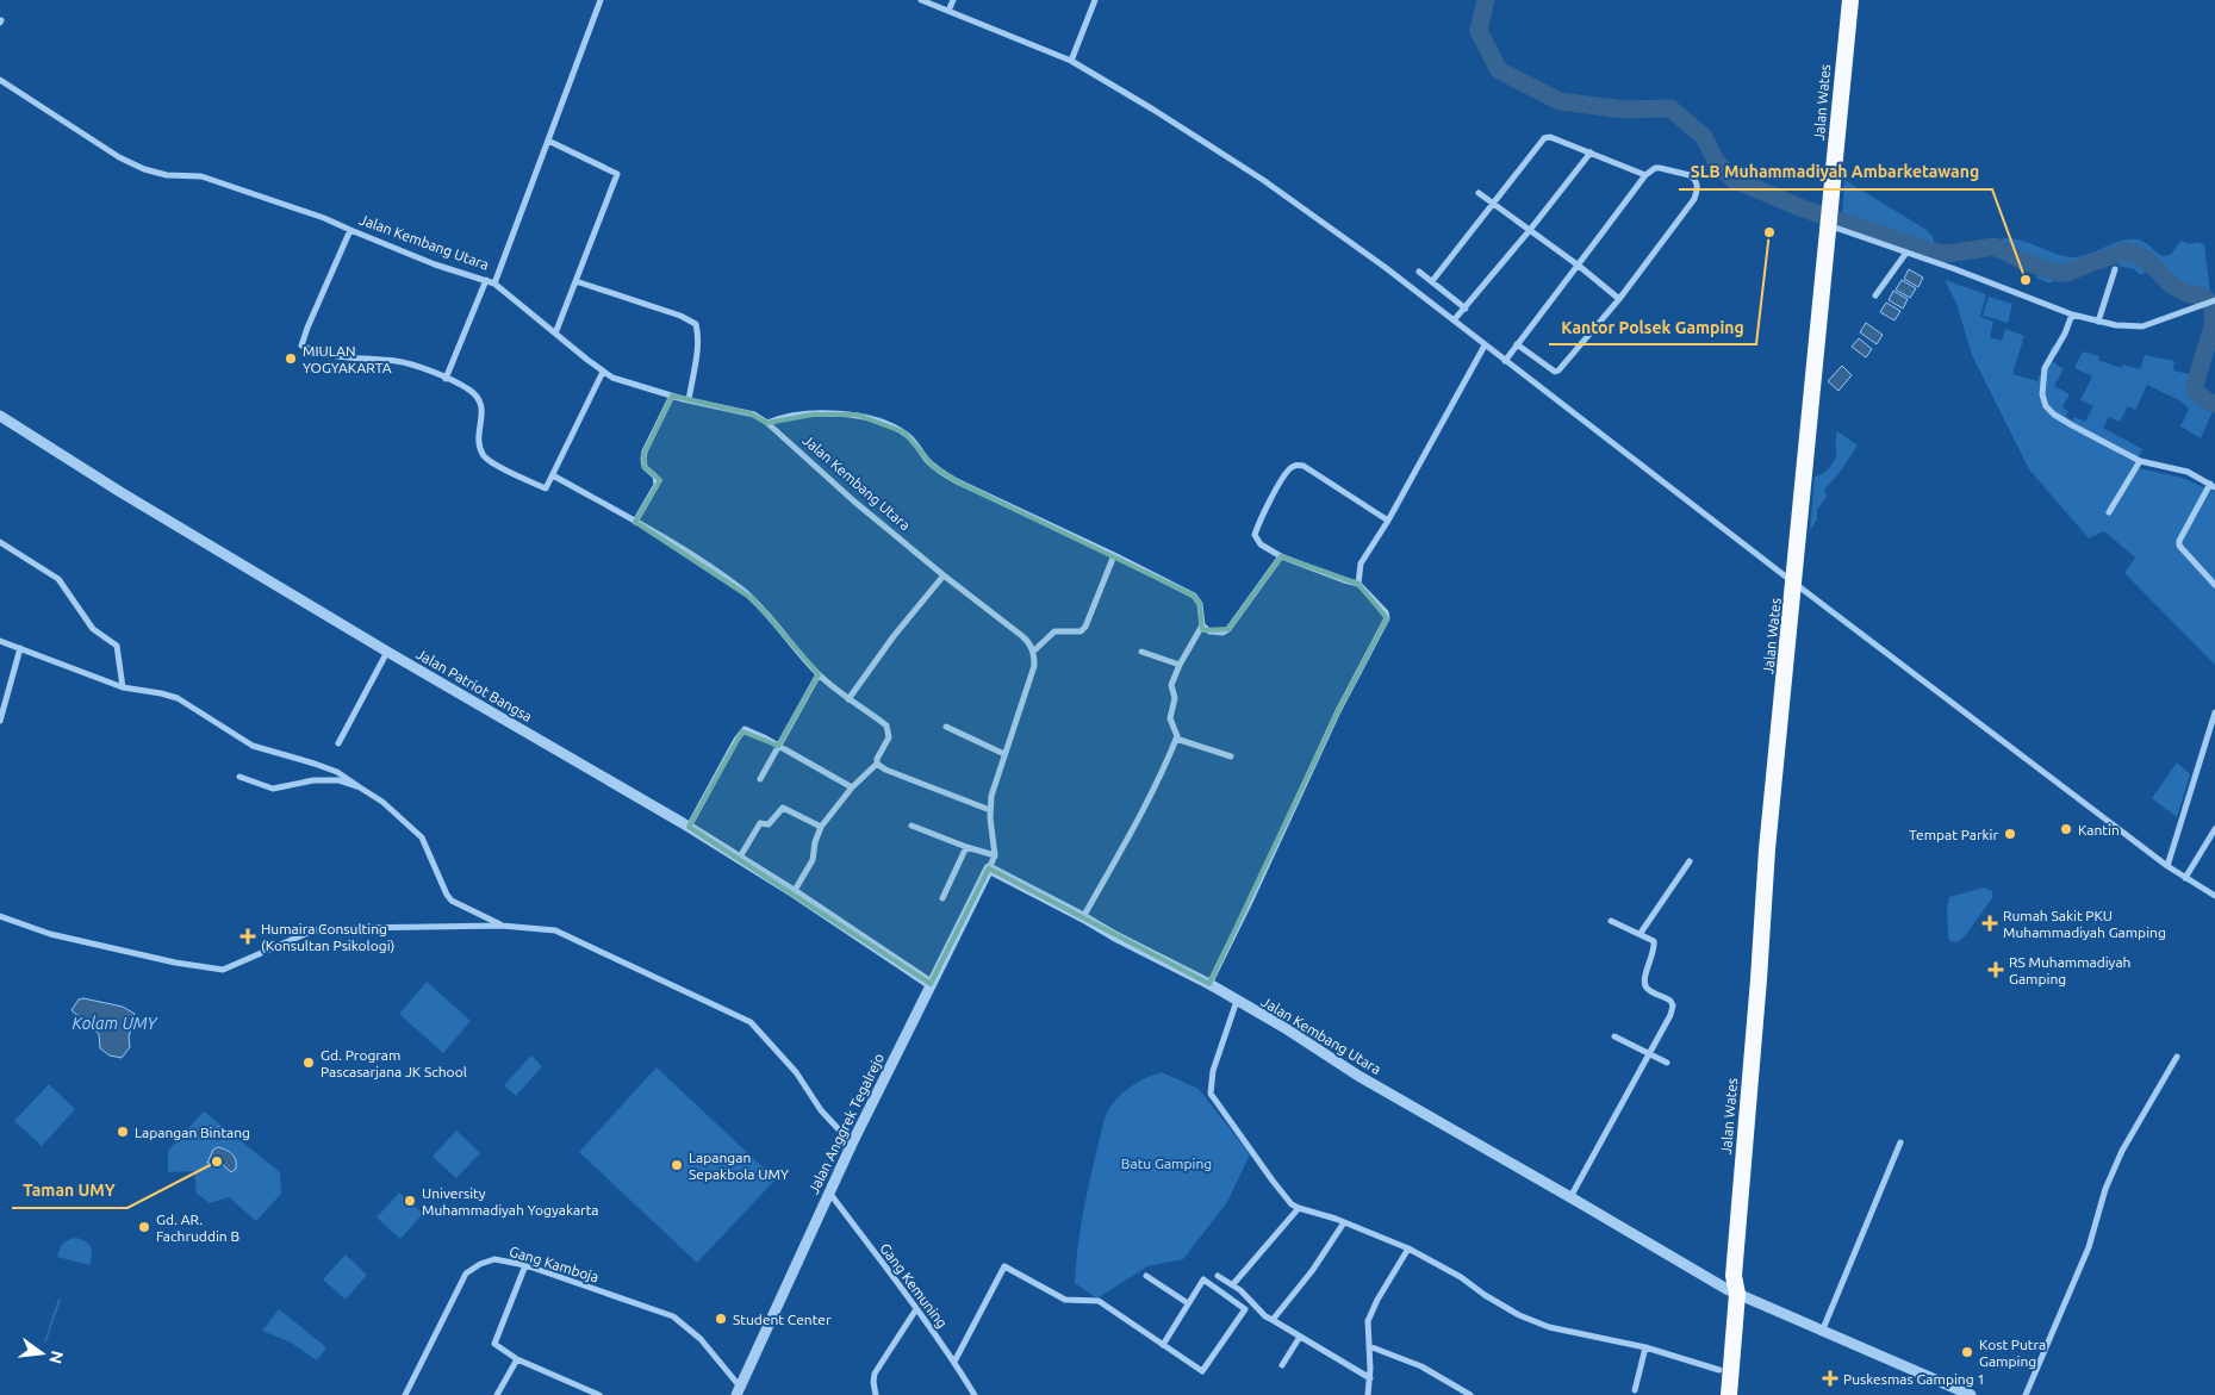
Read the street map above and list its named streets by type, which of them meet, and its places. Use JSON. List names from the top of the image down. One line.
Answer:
{"streets":{"highway":["Jalan Wates"],"street":["Jalan Kembang Utara","Jalan Patriot Bangsa","Jalan Anggrek Tegalrejo","Gang Kamboja","Gang Kemuning"]},"crossings":[["Jalan Wates","Jalan Kembang Utara"],["Jalan Kembang Utara","Jalan Anggrek Tegalrejo"],["Jalan Patriot Bangsa","Jalan Anggrek Tegalrejo"],["Jalan Anggrek Tegalrejo","Gang Kamboja"],["Jalan Anggrek Tegalrejo","Gang Kemuning"]],"water":["Kolam UMY"],"parks":["Batu Gamping"],"places":{"other":["Kantor Polsek Gamping","SLB Muhammadiyah Ambarketawang","MIULAN YOGYAKARTA","Kantin","Tempat Parkir","Gd. Program Pascasarjana JK School","Lapangan Bintang","Taman UMY","Lapangan Sepakbola UMY","University Muhammadiyah Yogyakarta","Gd. AR. Fachruddin B","Student Center","Kost Putra Gamping"],"health":["Rumah Sakit PKU Muhammadiyah Gamping","Humaira Consulting (Konsultan Psikologi)","RS Muhammadiyah Gamping","Puskesmas Gamping 1"]},"north":"right"}
